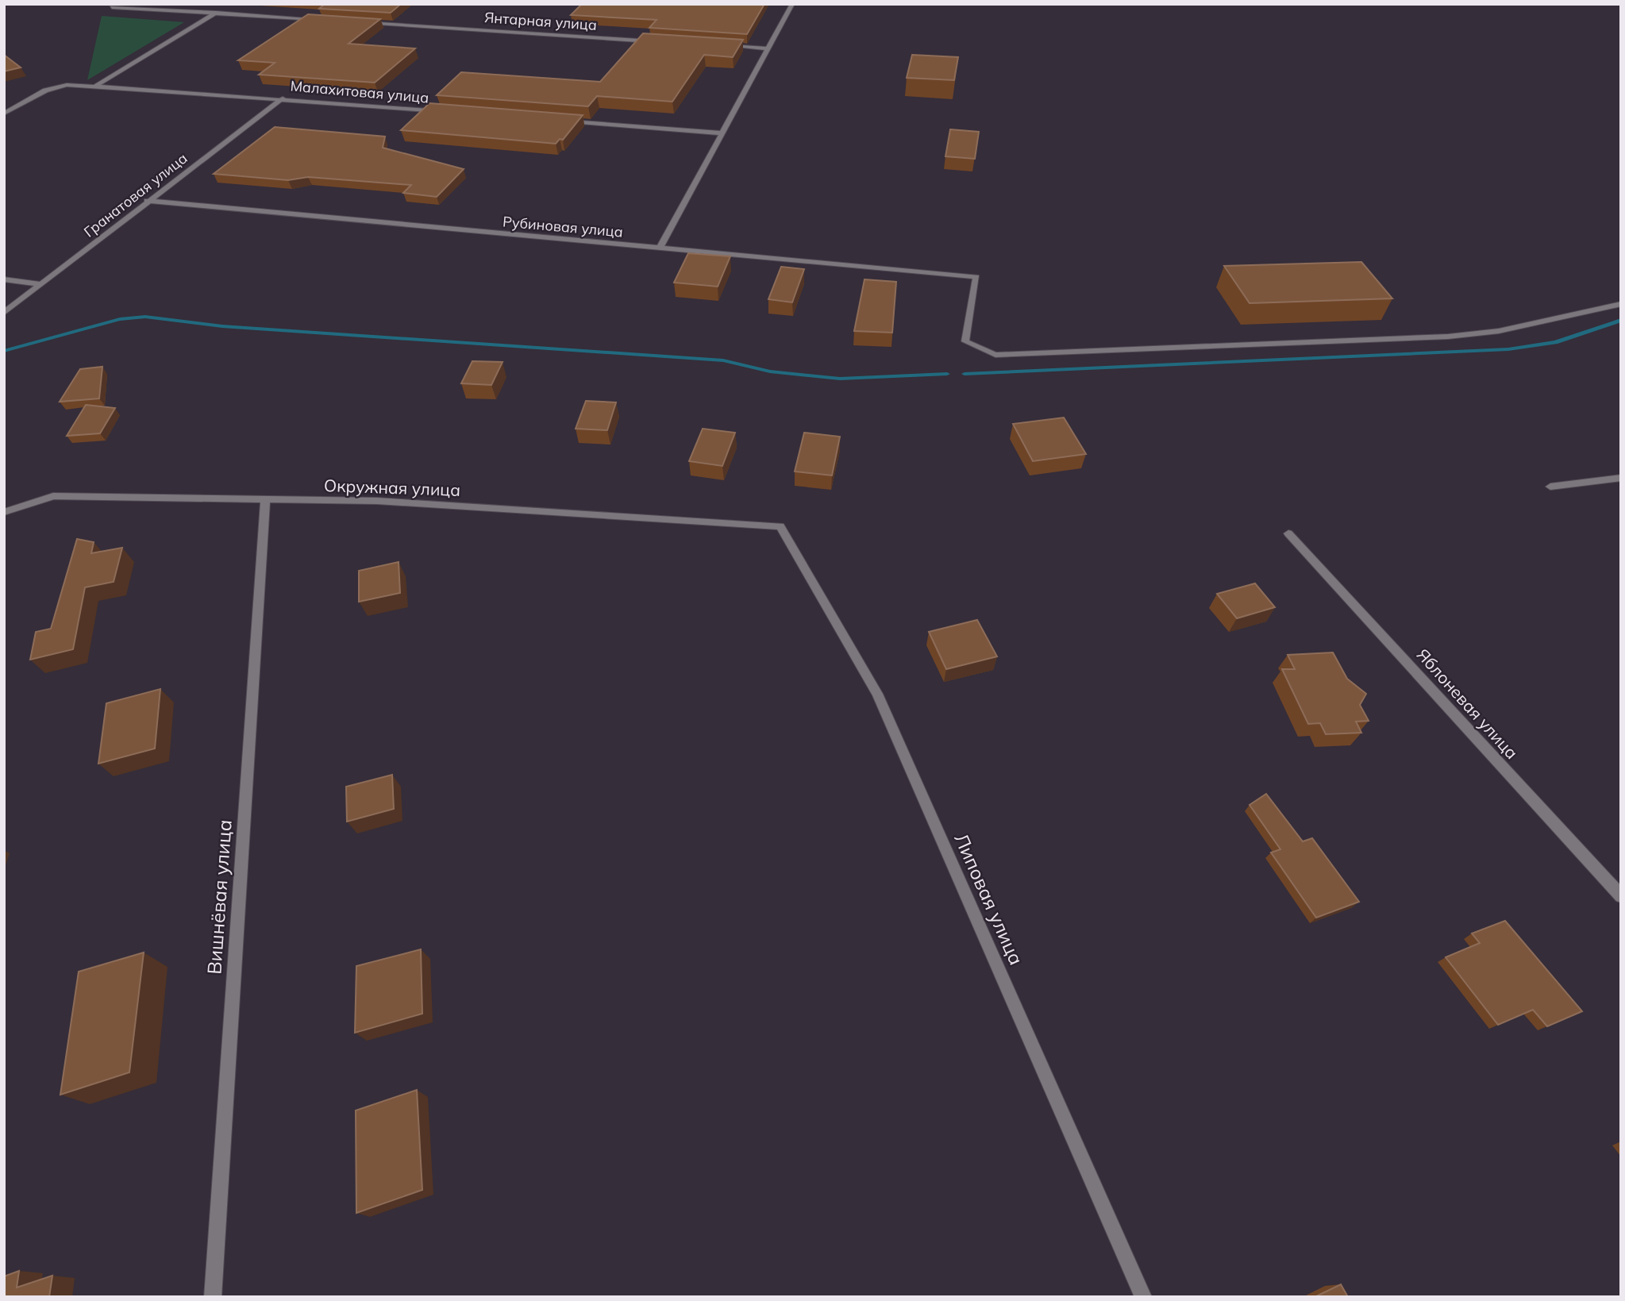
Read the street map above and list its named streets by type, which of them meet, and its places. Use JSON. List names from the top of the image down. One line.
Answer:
{"streets":{"street":["Янтарная улица","Малахитовая улица","Гранатовая улица","Рубиновая улица","Окружная улица","Яблоневая улица","Вишнёвая улица","Липовая улица"]},"crossings":[["Малахитовая улица","Гранатовая улица"],["Гранатовая улица","Рубиновая улица"],["Окружная улица","Вишнёвая улица"],["Окружная улица","Липовая улица"]]}
